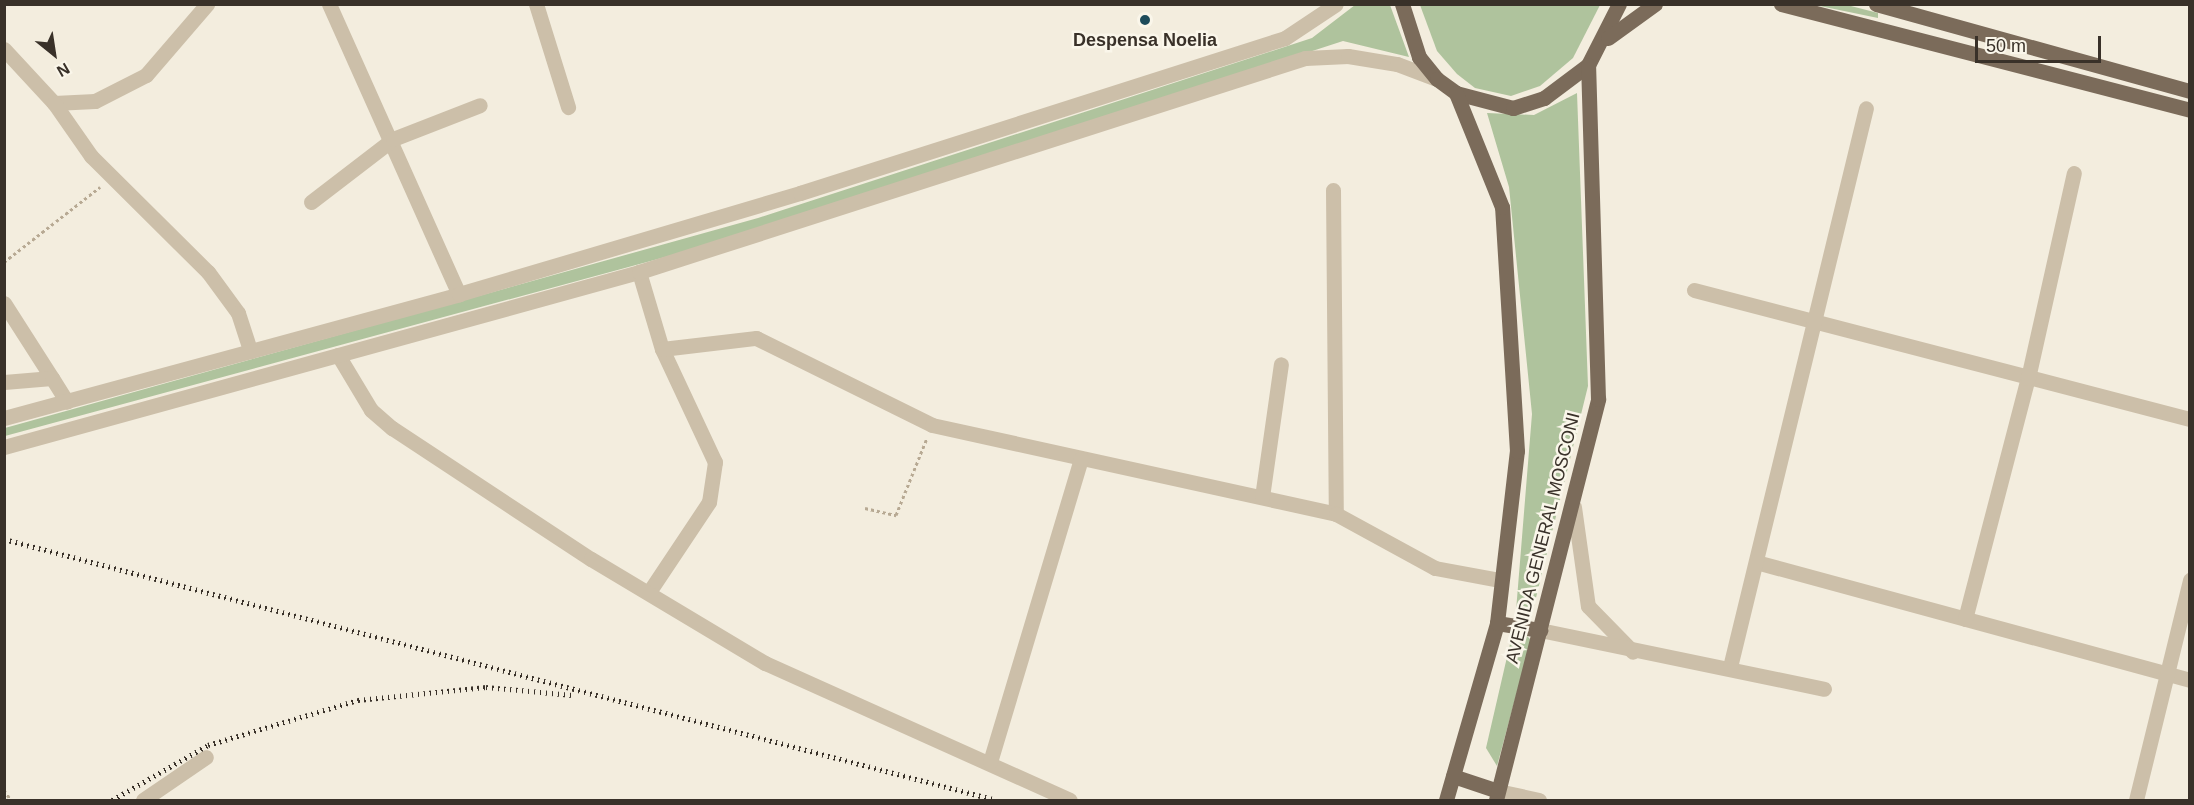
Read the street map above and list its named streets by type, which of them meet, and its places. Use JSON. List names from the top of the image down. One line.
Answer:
{"streets":{"main road":["AVENIDA GENERAL MOSCONI"]},"places":["Despensa Noelia"],"scale_bar":"50 m","north":"bottom right"}
